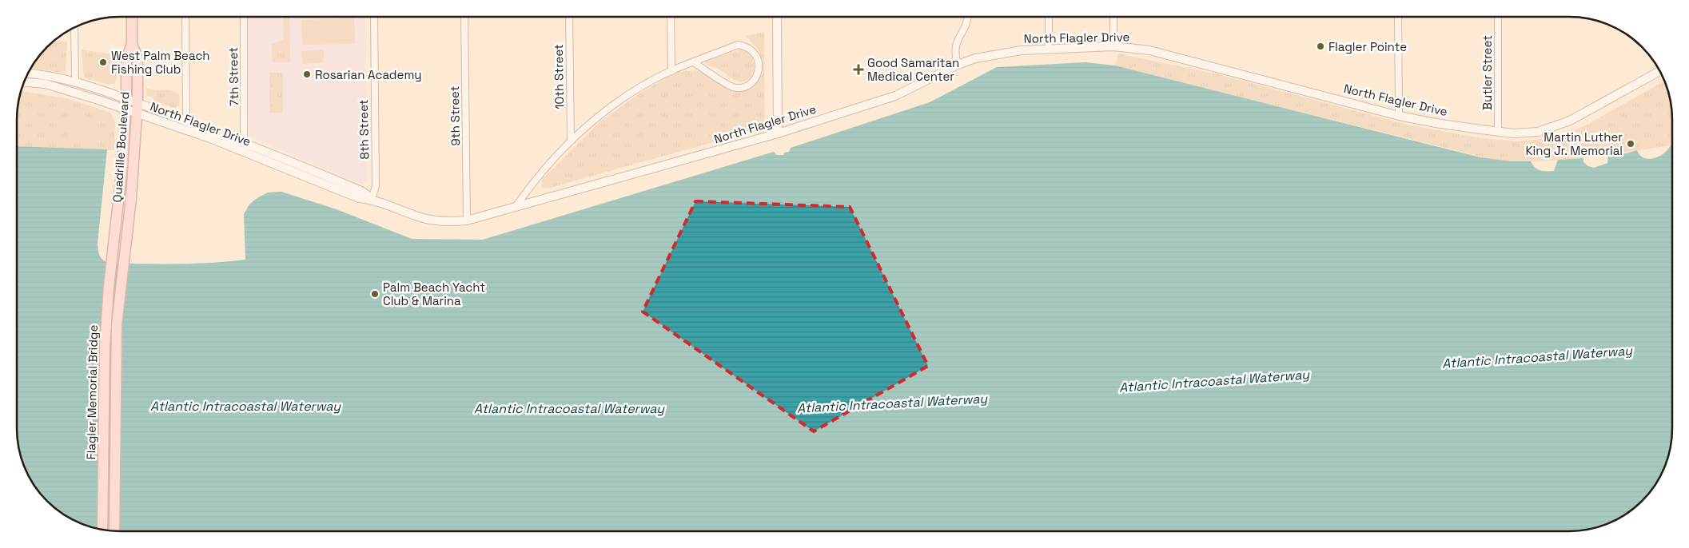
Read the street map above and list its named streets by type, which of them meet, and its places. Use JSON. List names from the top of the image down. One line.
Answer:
{"streets":{"main road":["Quadrille Boulevard","Flagler Memorial Bridge"],"street":["North Flagler Drive","Butler Street","7th Street","10th Street","9th Street","8th Street"]},"crossings":[["North Flagler Drive","Butler Street"],["North Flagler Drive","7th Street"],["North Flagler Drive","9th Street"],["North Flagler Drive","8th Street"],["North Flagler Drive","Quadrille Boulevard"],["Quadrille Boulevard","Flagler Memorial Bridge"]],"water":["Atlantic Intracoastal Waterway"],"places":{"other":["Flagler Pointe","West Palm Beach Fishing Club","Rosarian Academy","Martin Luther King Jr. Memorial","Palm Beach Yacht Club & Marina"],"health":["Good Samaritan Medical Center"]}}
